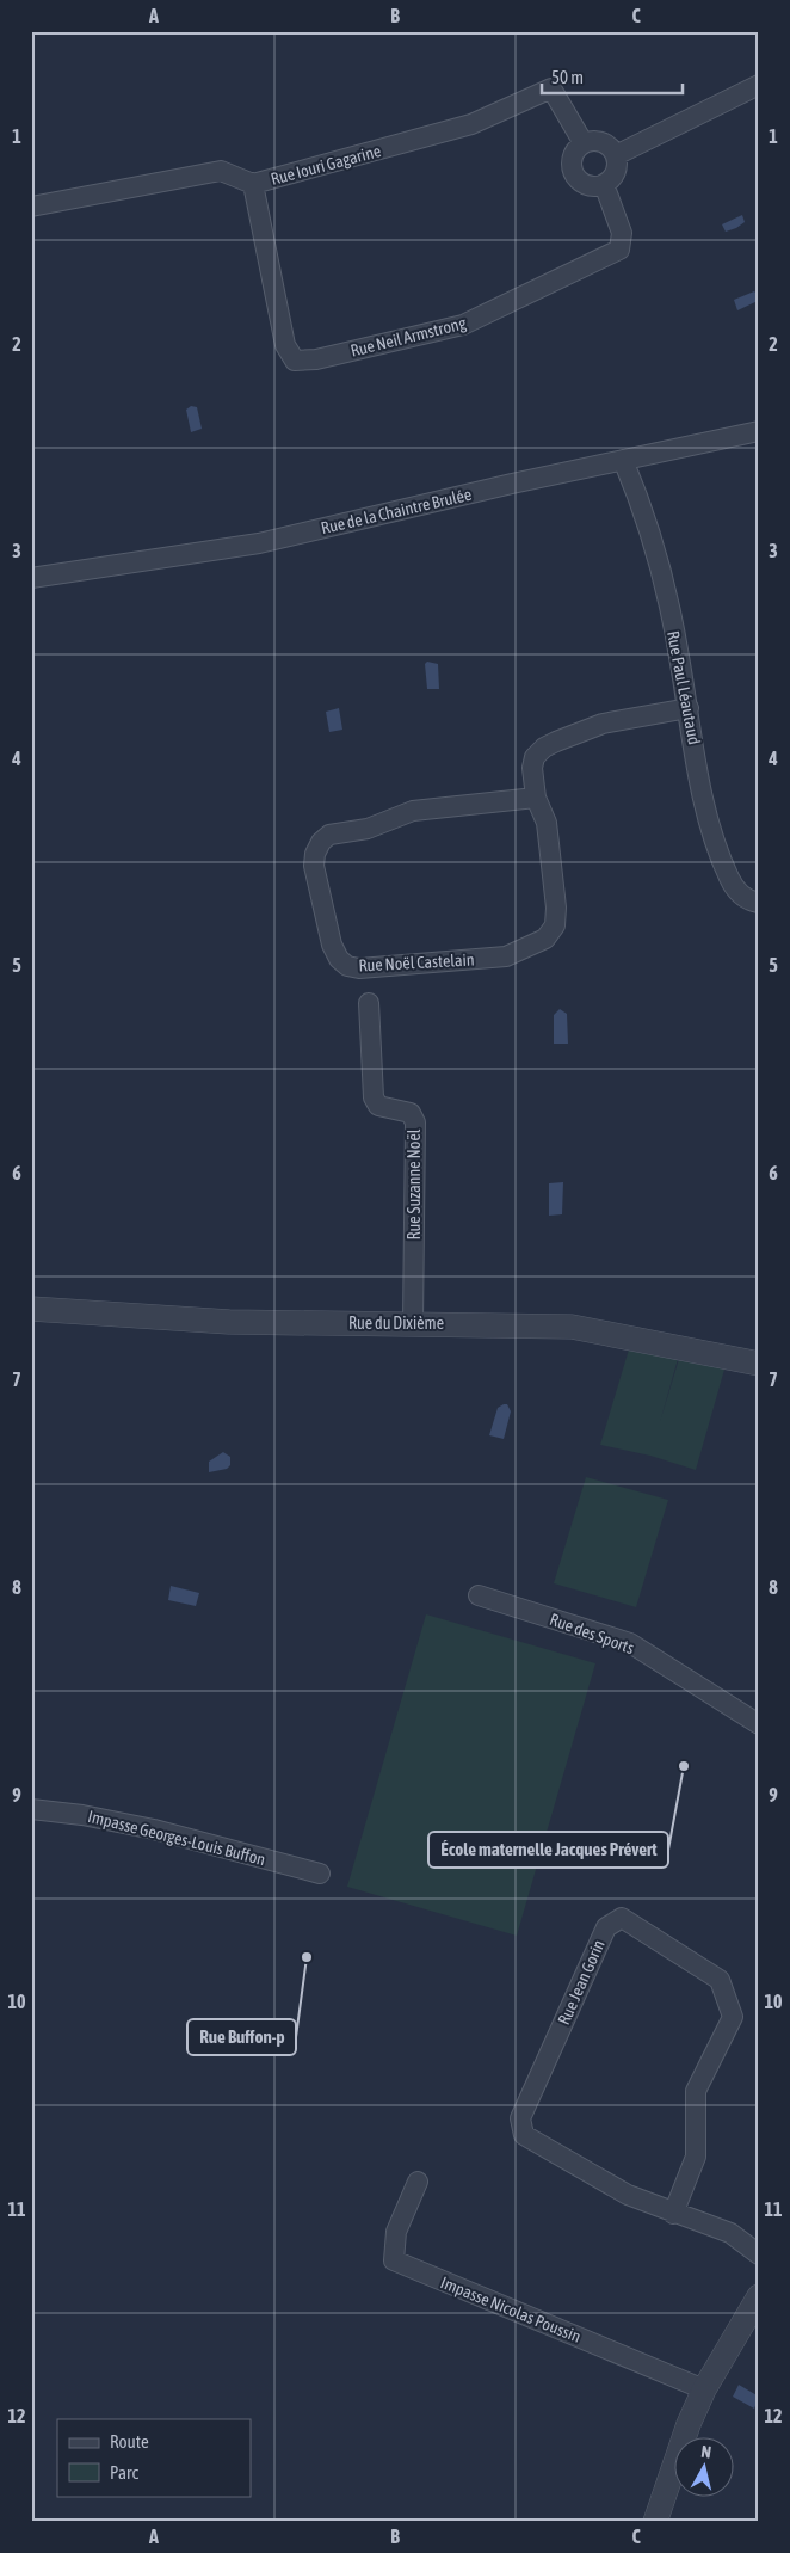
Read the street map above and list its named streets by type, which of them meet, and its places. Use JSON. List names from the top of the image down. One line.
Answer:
{"streets":{"street":["Rue Iouri Gagarine","Rue Neil Armstrong","Rue de la Chaintre Brulée","Rue Paul Léautaud","Rue Noël Castelain","Rue Suzanne Noël","Rue du Dixième","Rue des Sports","Impasse Georges-Louis Buffon","Rue Jean Gorin","Impasse Nicolas Poussin"]},"crossings":[["Rue Iouri Gagarine","Rue Neil Armstrong"],["Rue de la Chaintre Brulée","Rue Paul Léautaud"],["Rue Paul Léautaud","Rue Noël Castelain"],["Rue Suzanne Noël","Rue du Dixième"]],"places":["École maternelle Jacques Prévert","Rue Buffon-p"],"legend":["Route","Parc"],"scale_bar":"50 m","north":"top","grid":{"columns":["A","B","C"],"rows":["1","2","3","4","5","6","7","8","9","10","11","12"]}}
